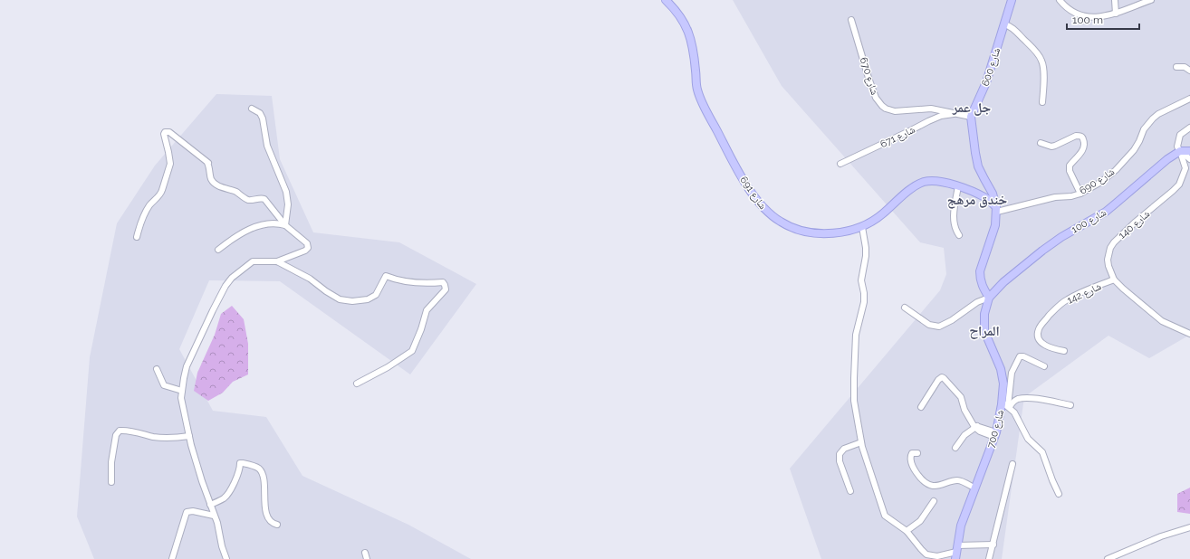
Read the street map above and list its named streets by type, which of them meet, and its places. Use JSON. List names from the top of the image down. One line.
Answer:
{"streets":{"main road":["شارع 600","شارع 691","شارع 100","شارع 700"],"street":["شارع 670","شارع 671","شارع 690","شارع 140","شارع 142"]},"crossings":[["شارع 600","شارع 670"],["شارع 670","شارع 671"],["شارع 690","شارع 691"],["شارع 100","شارع 140"],["شارع 100","شارع 700"],["شارع 140","شارع 142"]],"districts":["جل عمر","خندق مرهج","المراح"],"scale_bar":"100 m"}
